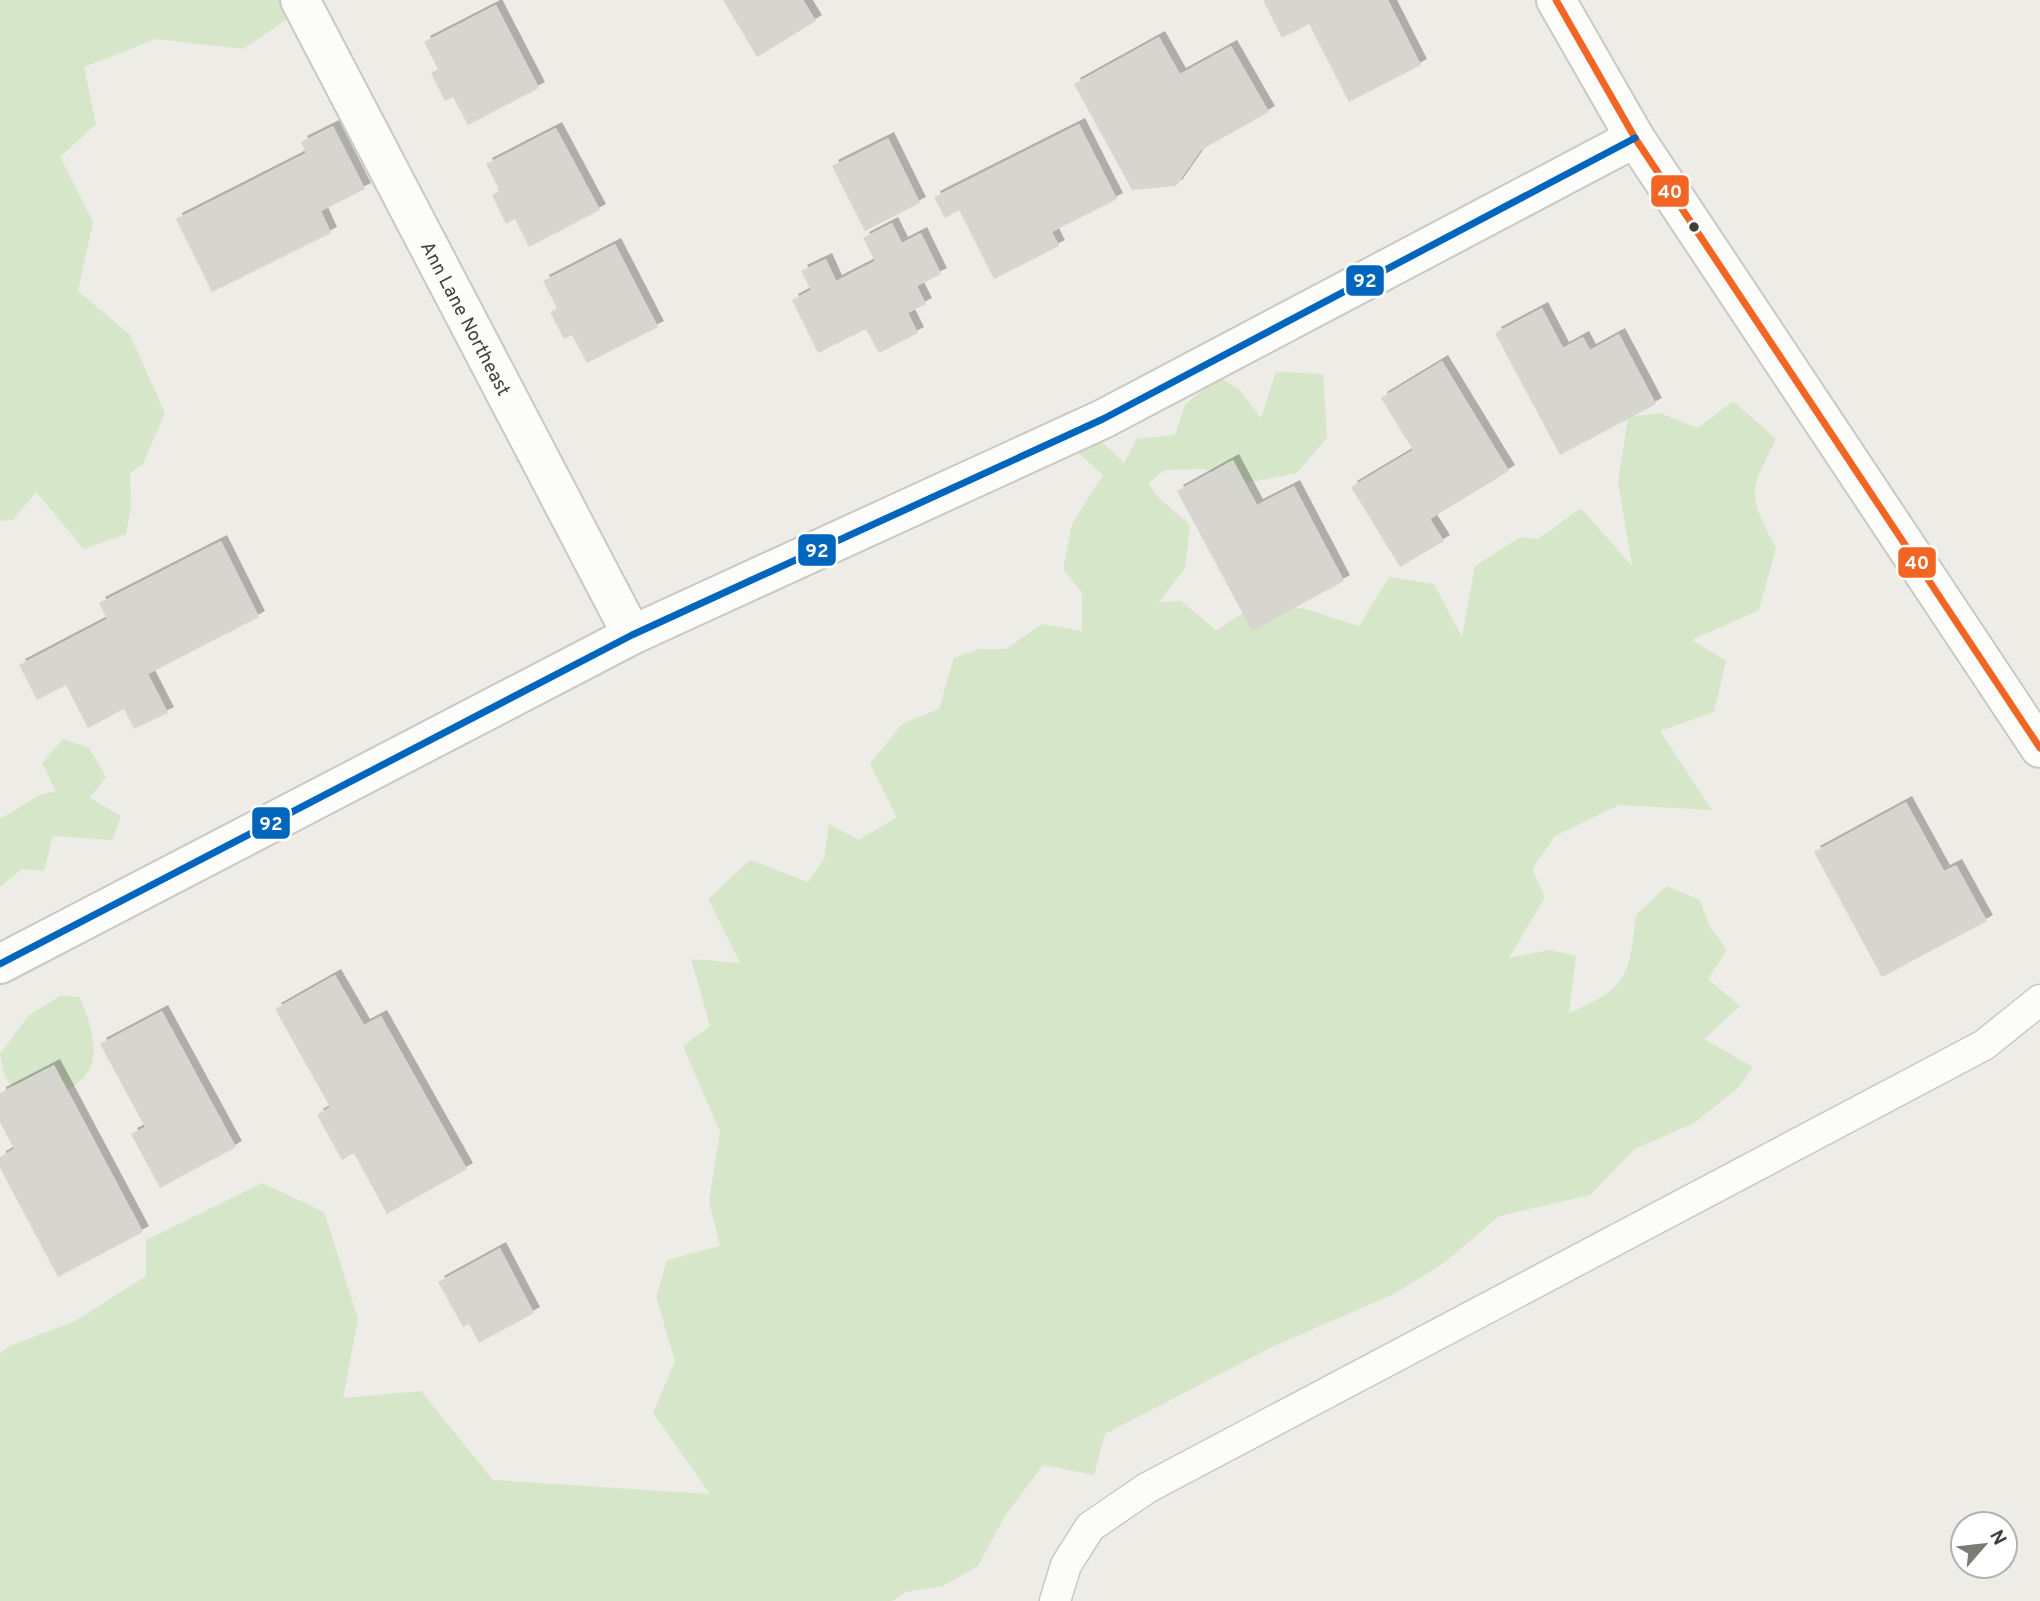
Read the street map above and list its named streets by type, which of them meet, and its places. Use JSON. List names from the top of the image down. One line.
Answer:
{"streets":{"street":["Ann Lane Northeast"]},"lines":["transit line 40","transit line 92"],"north":"top right"}
